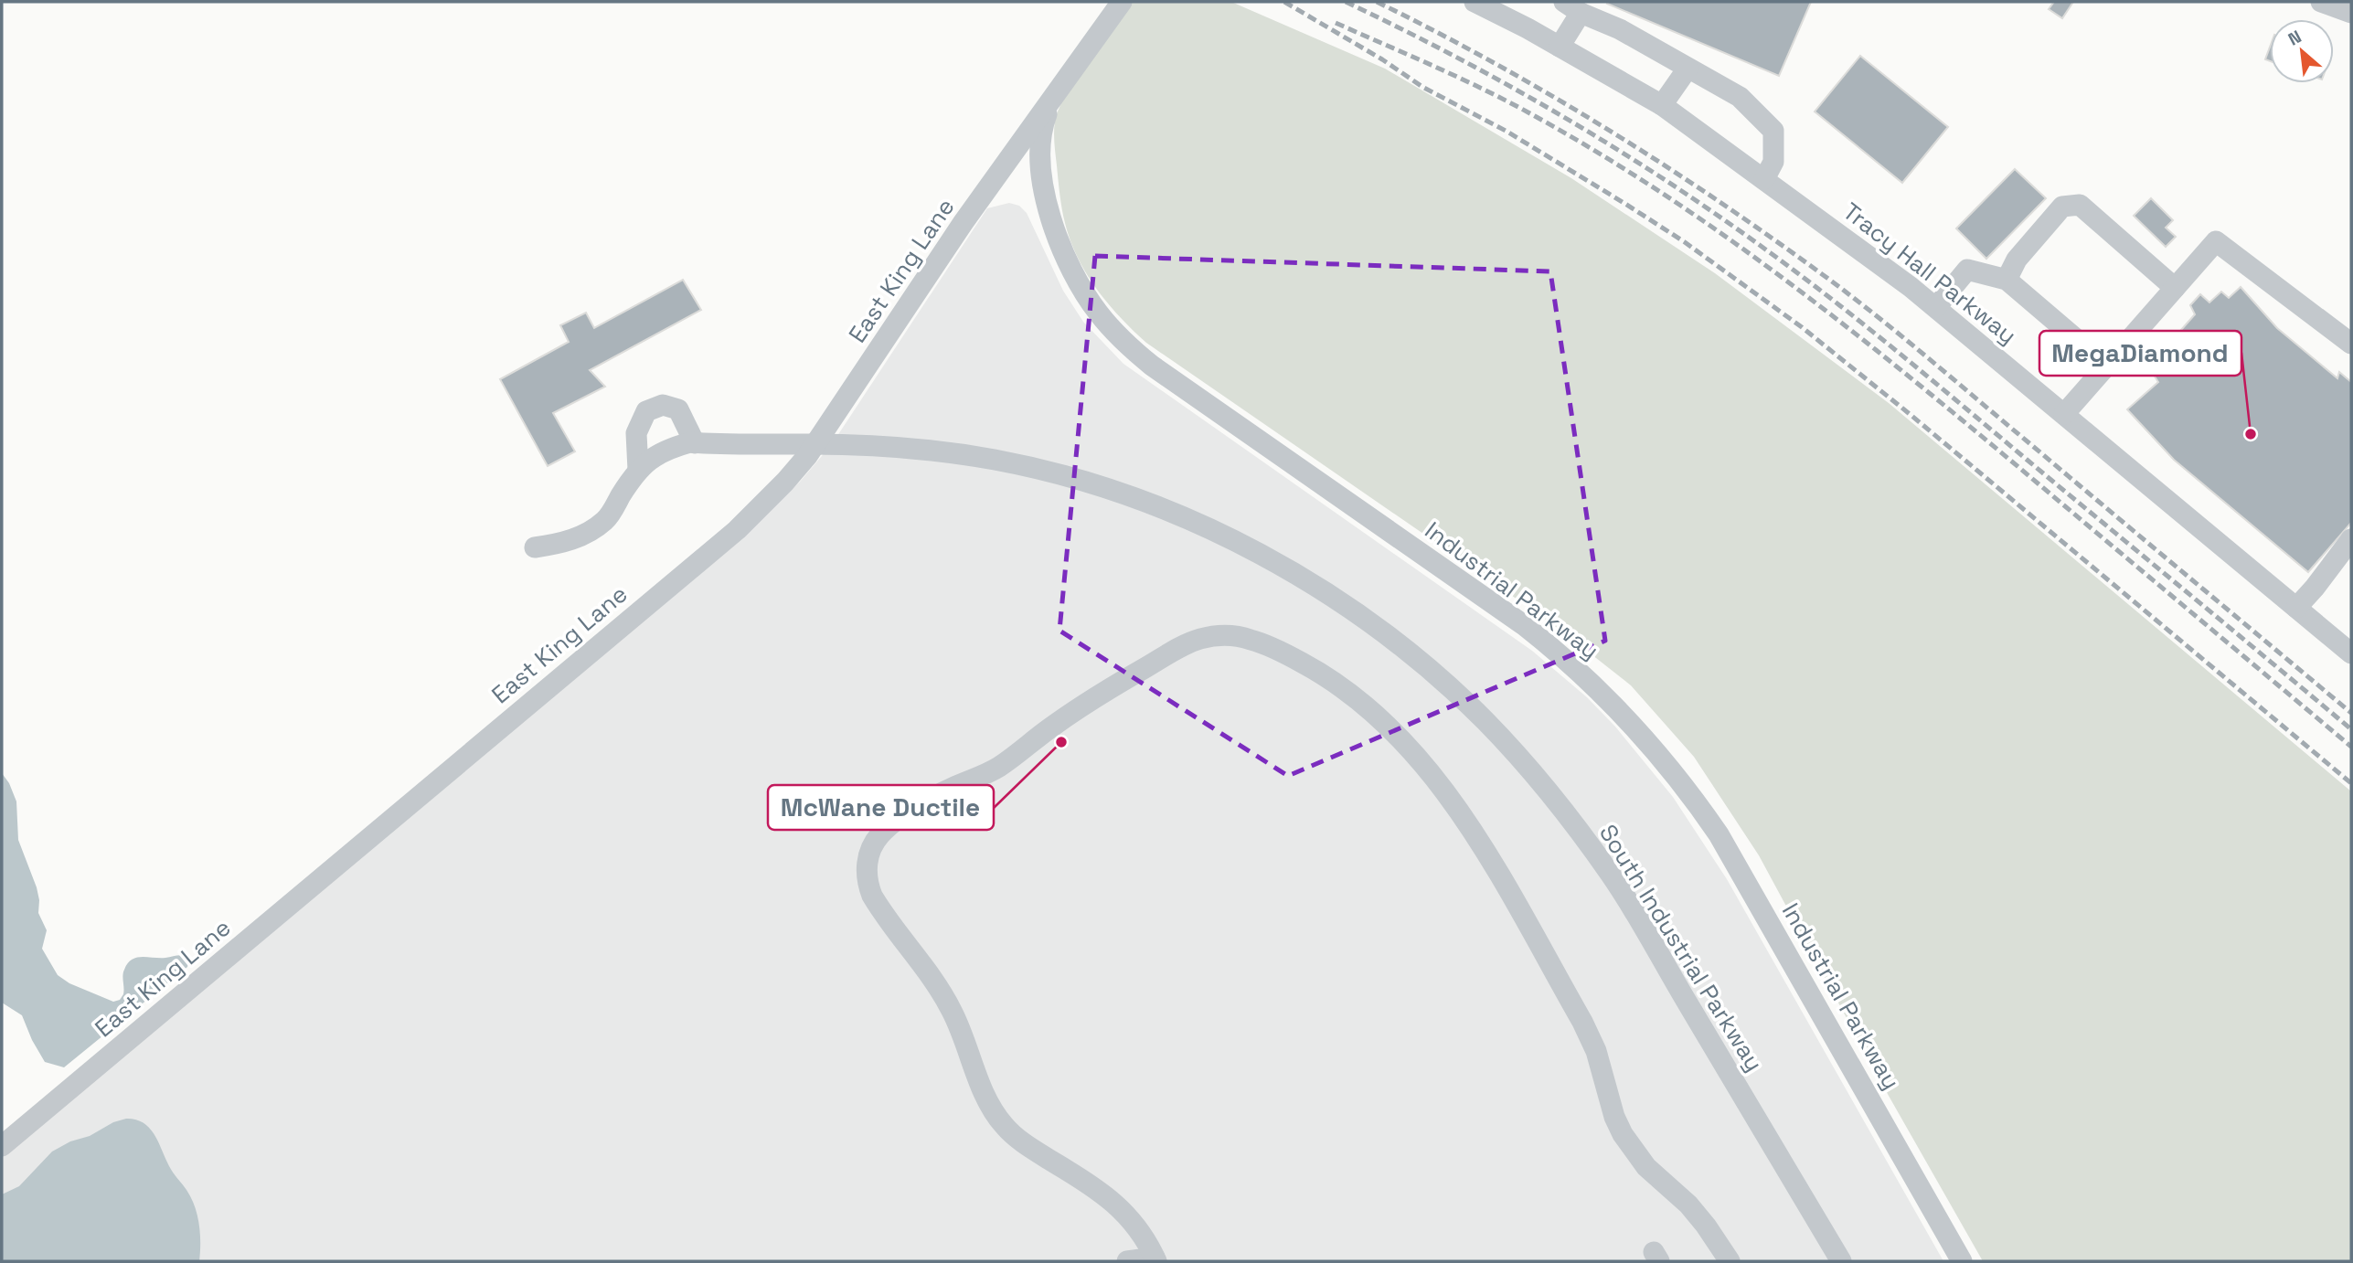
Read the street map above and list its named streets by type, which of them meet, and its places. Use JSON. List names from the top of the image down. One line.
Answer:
{"streets":{"street":["East King Lane","Tracy Hall Parkway","Industrial Parkway","South Industrial Parkway"]},"crossings":[["East King Lane","Industrial Parkway"],["East King Lane","South Industrial Parkway"]],"places":["MegaDiamond","McWane Ductile"],"north":"top left"}
